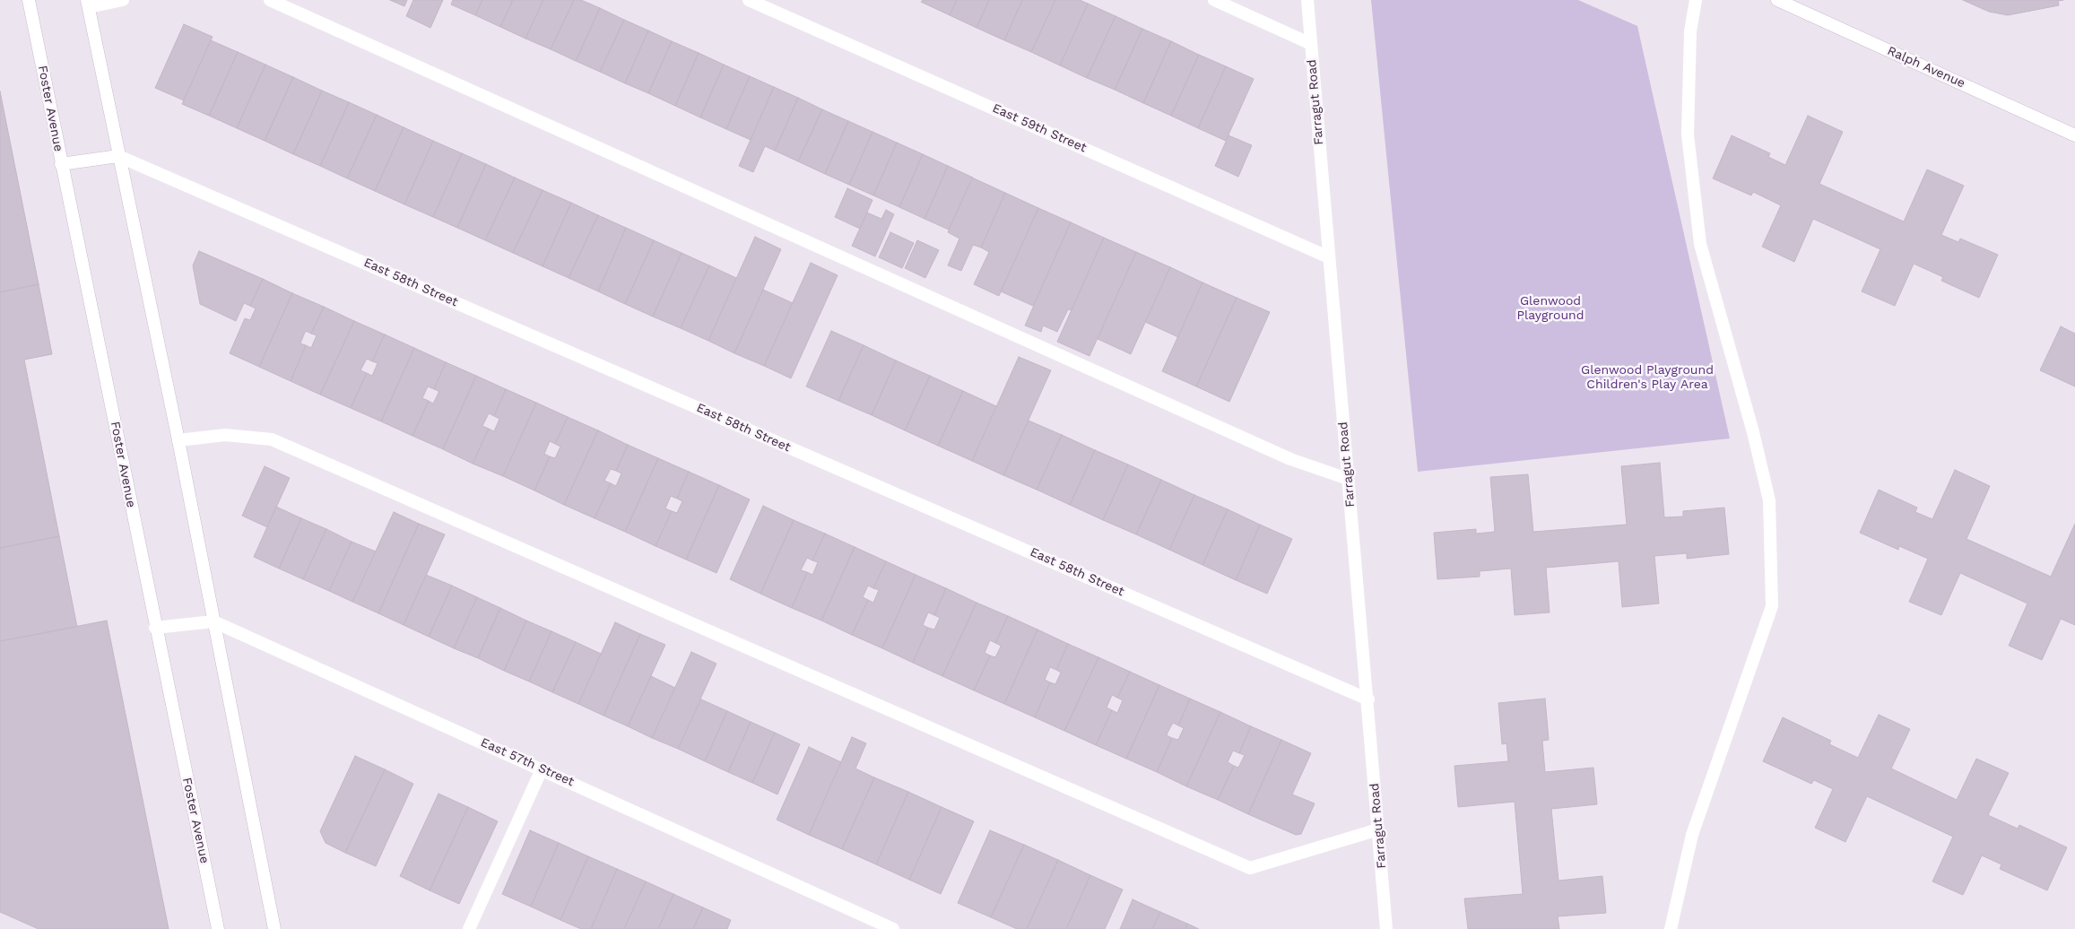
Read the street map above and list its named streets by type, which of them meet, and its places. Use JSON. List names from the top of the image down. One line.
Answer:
{"streets":{"street":["Ralph Avenue","Farragut Road","Foster Avenue","East 59th Street","East 58th Street","East 57th Street"]},"crossings":[["Farragut Road","East 59th Street"],["Farragut Road","East 58th Street"]],"parks":["Glenwood Playground","Glenwood Playground Children's Play Area"]}
